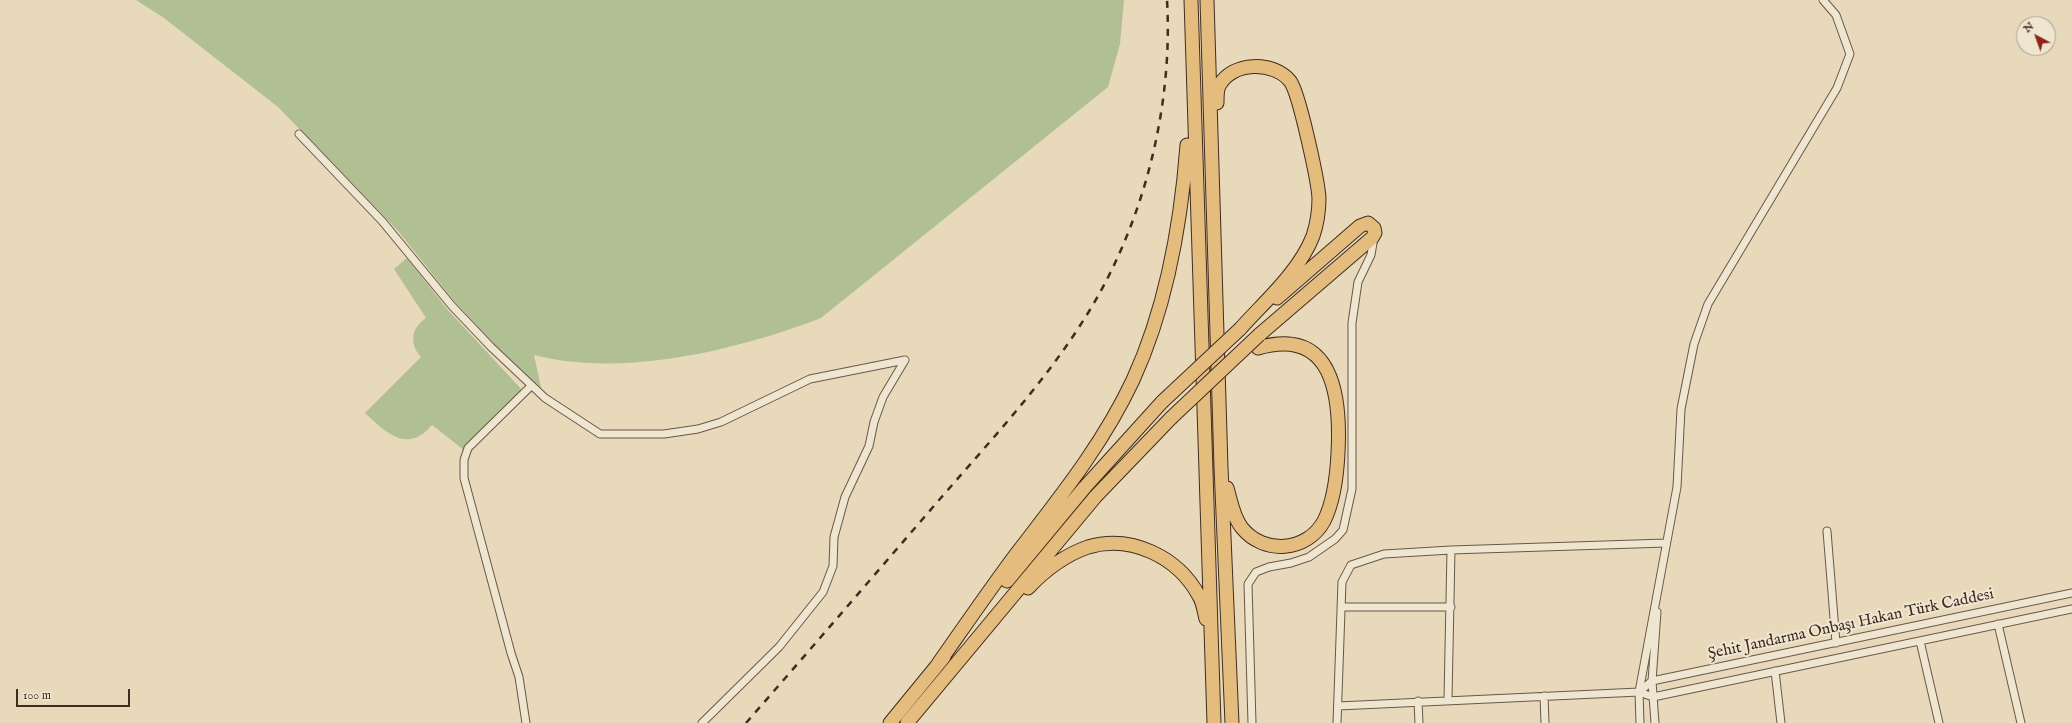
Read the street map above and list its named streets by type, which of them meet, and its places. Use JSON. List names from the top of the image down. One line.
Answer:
{"streets":{"street":["Şehit Jandarma Onbaşı Hakan Türk Caddesi"]},"scale_bar":"100 m","north":"top left"}
